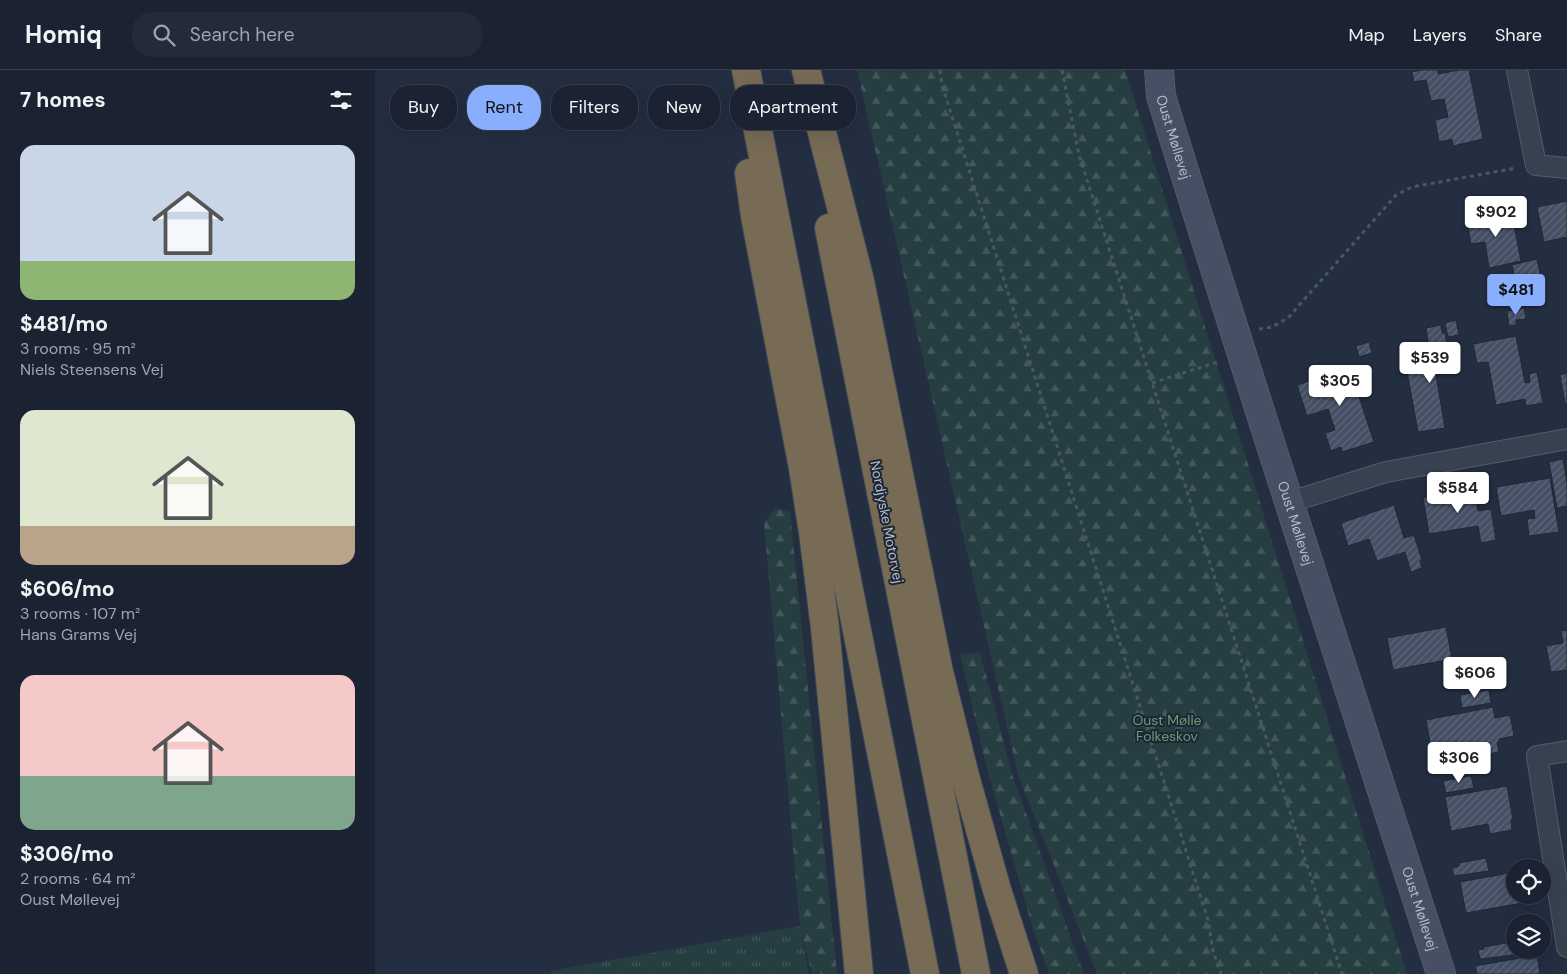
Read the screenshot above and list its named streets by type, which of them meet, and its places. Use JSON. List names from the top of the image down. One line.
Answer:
{"streets":{"highway":["Nordjyske Motorvej"],"street":["Oust Møllevej"]},"parks":["Oust Mølle Folkeskov"],"page":{"header":"Homiq","search":"Search here","nav":["Map","Layers","Share"],"heading":"7 homes","chip":["Buy","Rent","Filters","New","Apartment"],"list":[{"name":"$481/mo","note":"3 rooms · 95 m² · Niels Steensens Vej"},{"name":"$606/mo","note":"3 rooms · 107 m² · Hans Grams Vej"},{"name":"$306/mo","note":"2 rooms · 64 m² · Oust Møllevej"}],"price":["$902","$481","$539","$305","$584","$606","$306"]}}
